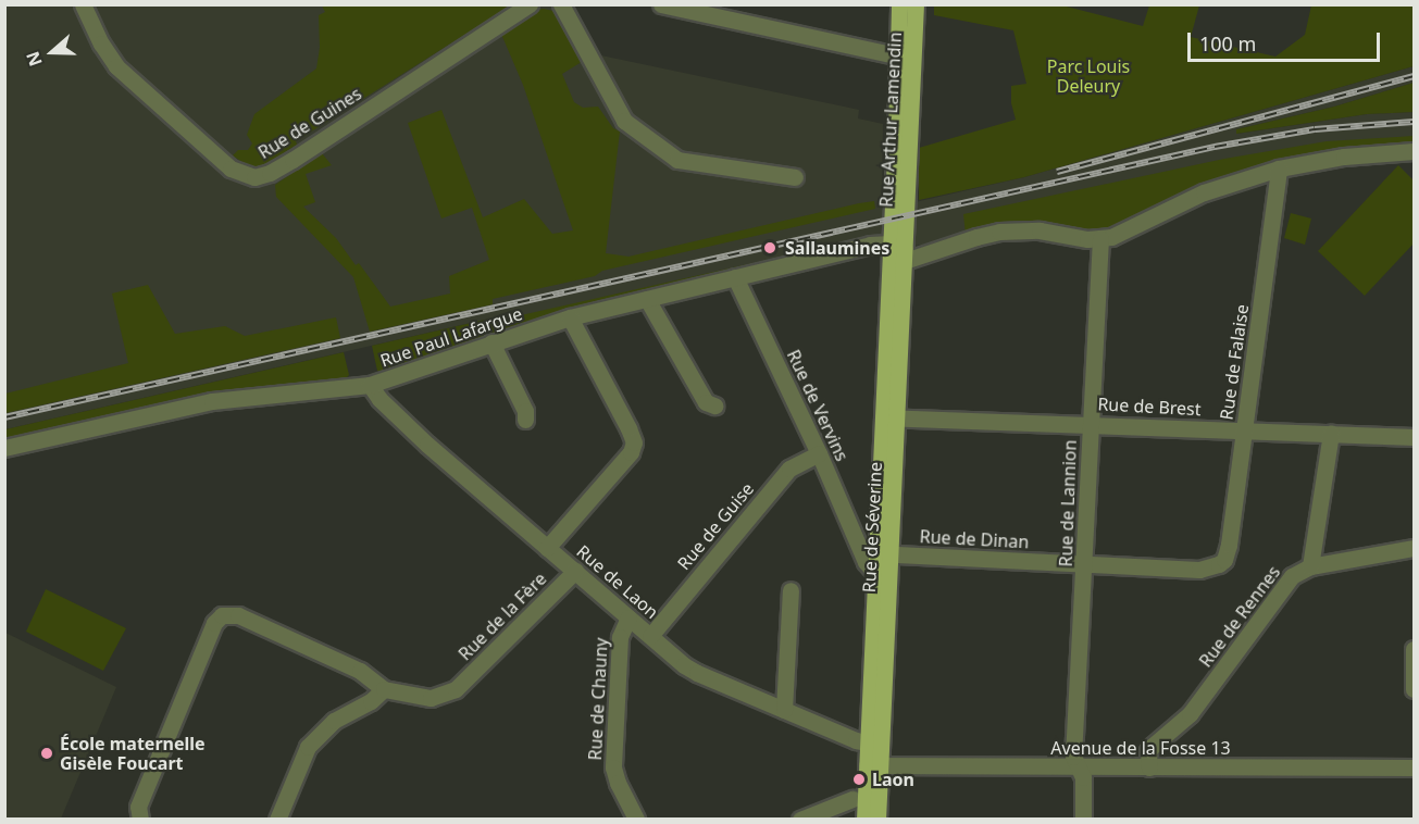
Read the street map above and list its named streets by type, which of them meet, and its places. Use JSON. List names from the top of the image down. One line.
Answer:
{"streets":{"main road":["Rue Arthur Lamendin","Rue de Séverine"],"street":["Rue de Guines","Rue Paul Lafargue","Rue de Falaise","Rue de Vervins","Rue de Brest","Rue de Lannion","Rue de Guise","Rue de Dinan","Rue de Laon","Rue de la Fère","Rue de Rennes","Rue de Chauny","Avenue de la Fosse 13"]},"crossings":[["Rue Arthur Lamendin","Rue Paul Lafargue"],["Rue Arthur Lamendin","Rue de Séverine"],["Rue Paul Lafargue","Rue de Vervins"],["Rue Paul Lafargue","Rue de Lannion"],["Rue Paul Lafargue","Rue de Séverine"],["Rue Paul Lafargue","Rue de Laon"],["Rue de Falaise","Rue de Brest"],["Rue de Falaise","Rue de Dinan"],["Rue de Vervins","Rue de Guise"],["Rue de Vervins","Rue de Séverine"],["Rue de Brest","Rue de Lannion"],["Rue de Brest","Rue de Séverine"],["Rue de Lannion","Rue de Dinan"],["Rue de Lannion","Avenue de la Fosse 13"],["Rue de Guise","Rue de Laon"],["Rue de Séverine","Rue de Dinan"],["Rue de Séverine","Rue de Laon"],["Rue de Séverine","Avenue de la Fosse 13"],["Rue de Laon","Rue de la Fère"],["Rue de Laon","Rue de Chauny"],["Rue de Rennes","Avenue de la Fosse 13"]],"parks":["Parc Louis Deleury"],"places":["Sallaumines","École maternelle Gisèle Foucart","Laon"],"scale_bar":"100 m","north":"left"}
